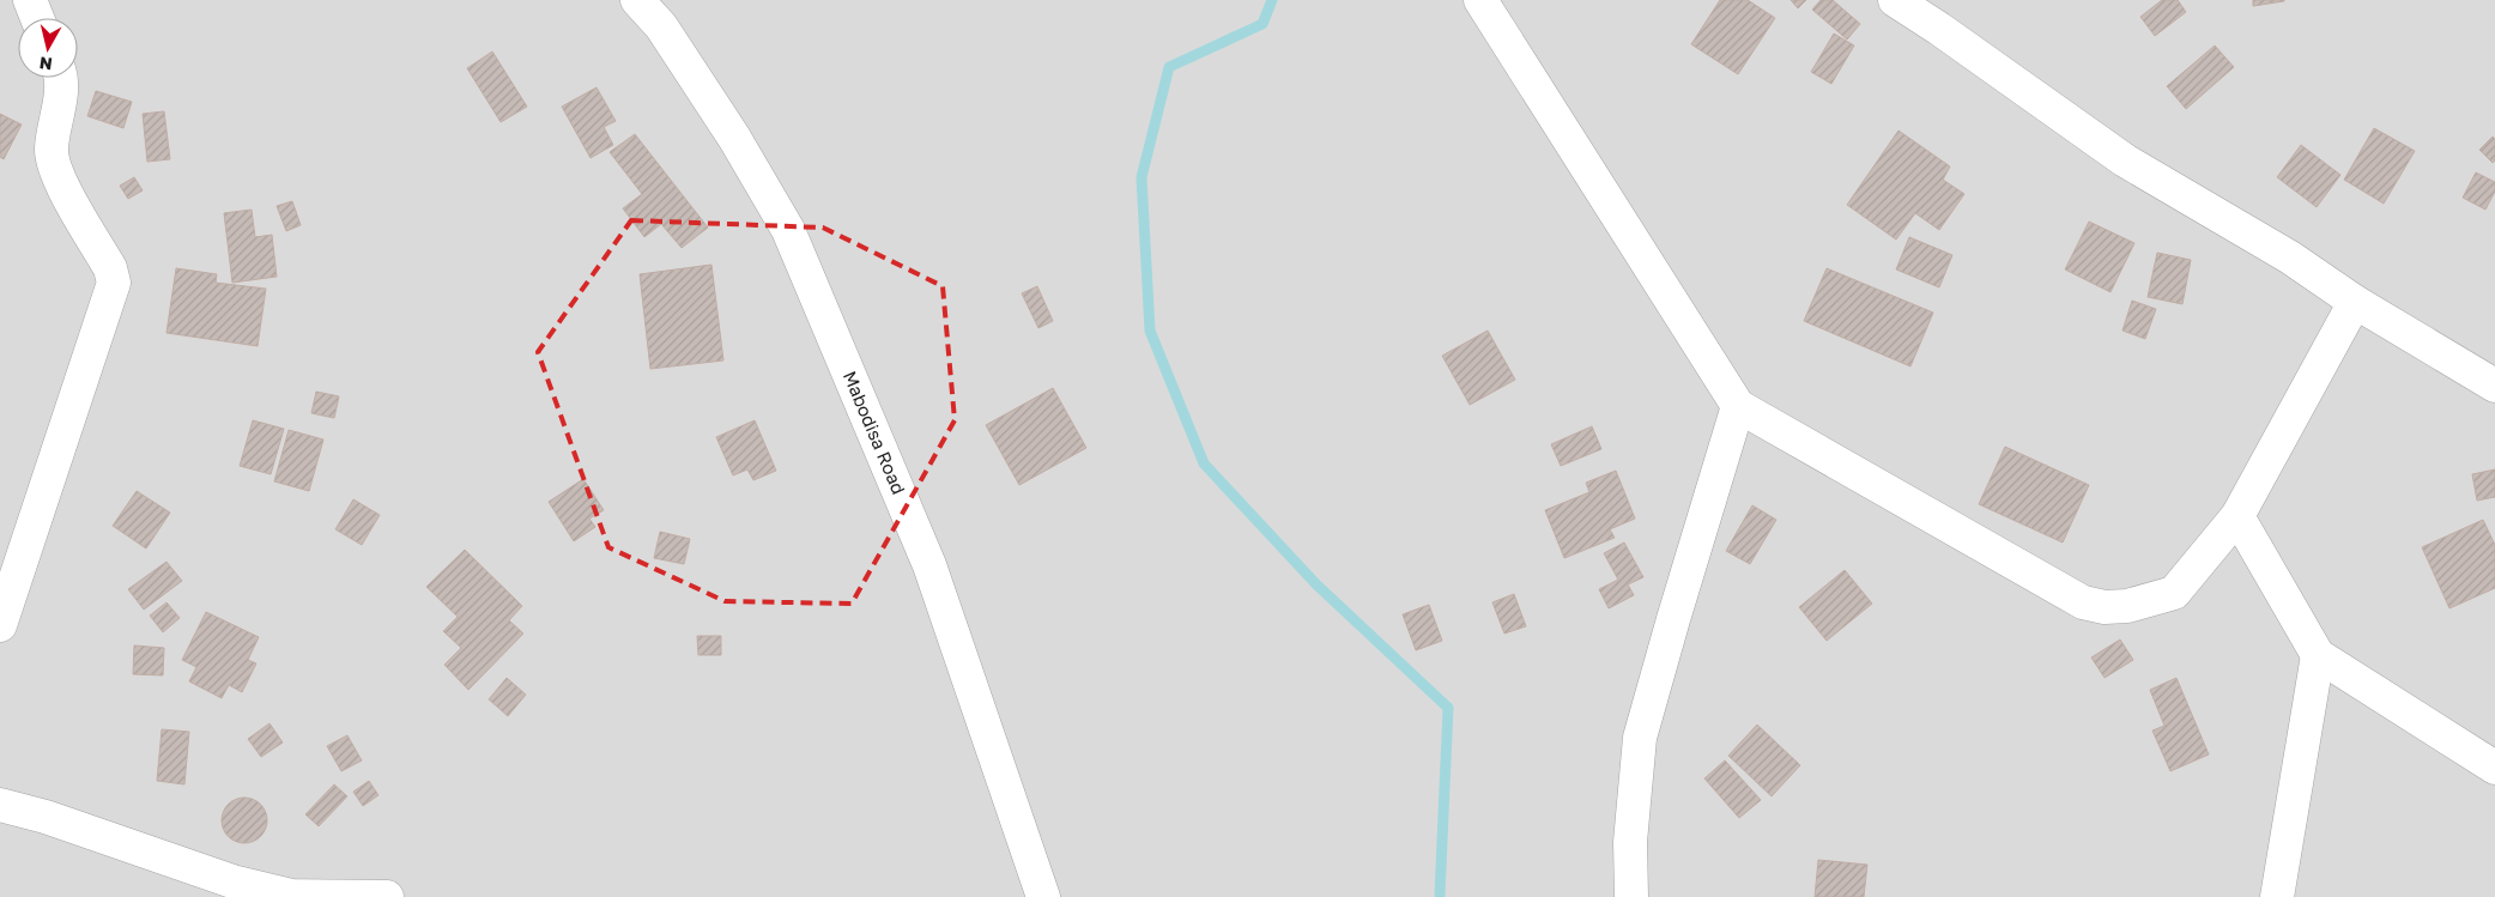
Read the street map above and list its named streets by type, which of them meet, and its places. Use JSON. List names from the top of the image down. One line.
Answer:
{"streets":{"street":["Mabodisa Road"]},"north":"bottom"}
